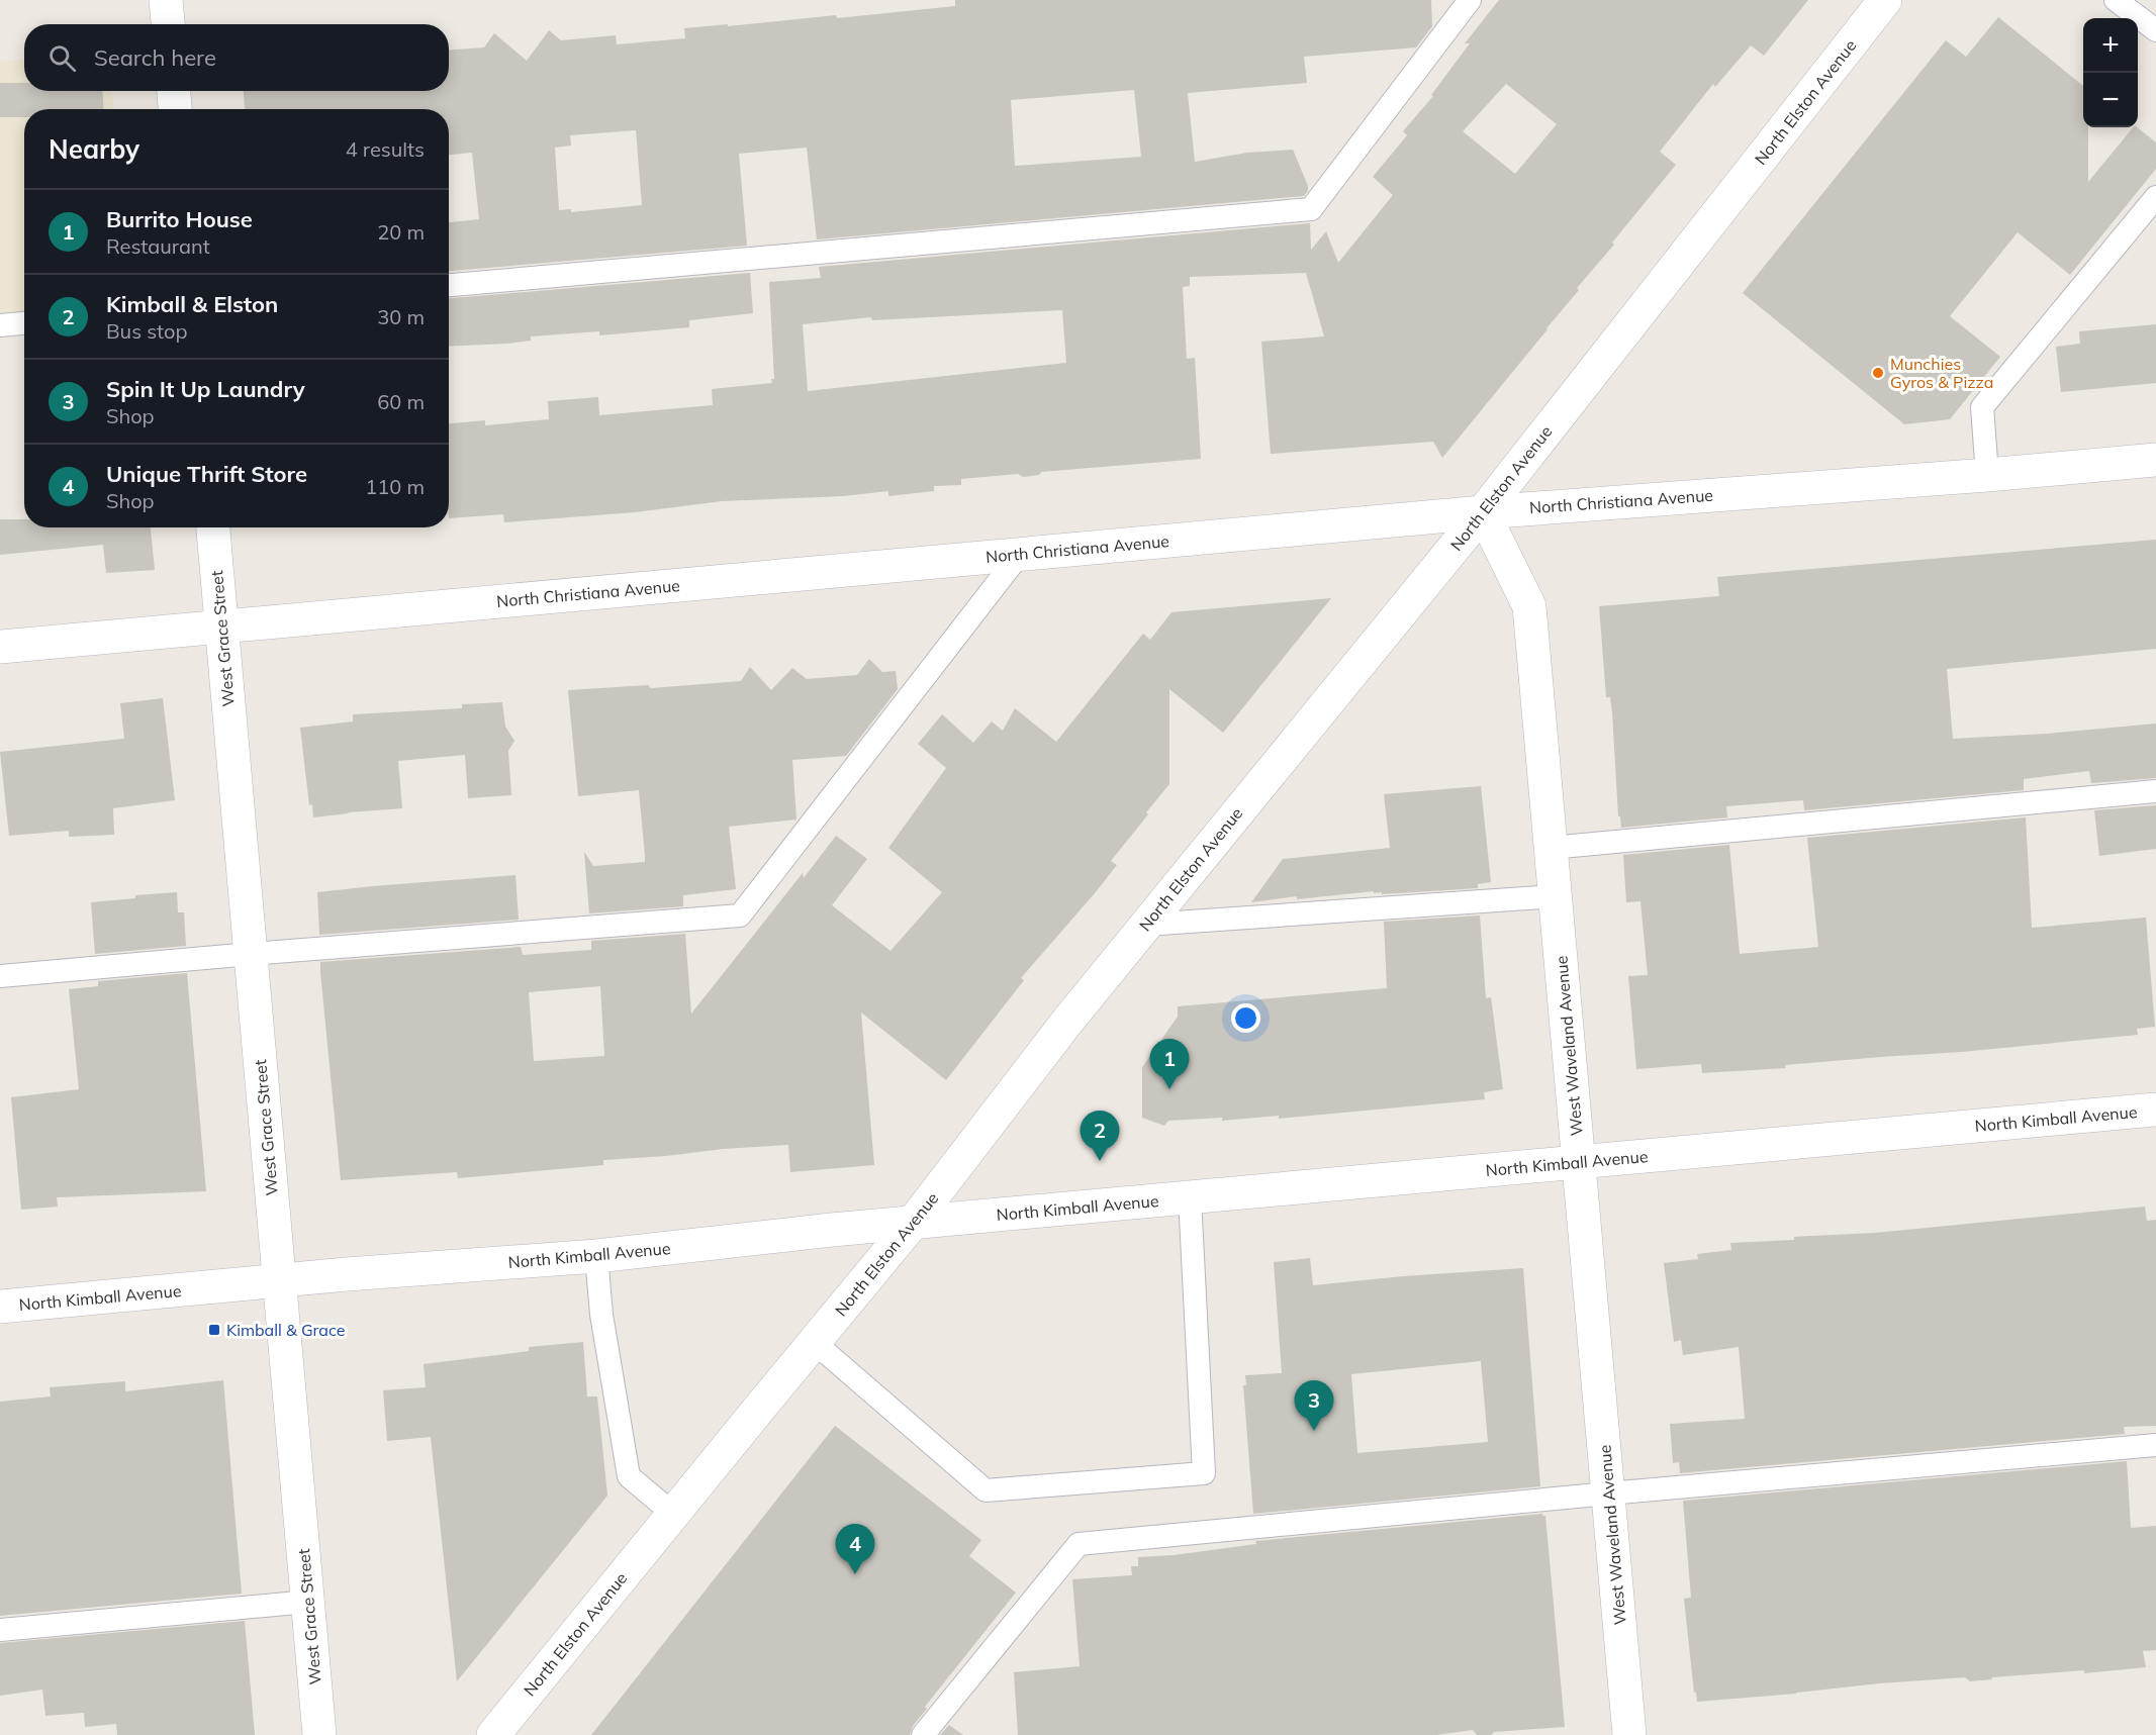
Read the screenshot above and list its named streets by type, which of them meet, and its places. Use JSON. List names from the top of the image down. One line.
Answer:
{"streets":{"street":["North Elston Avenue","North Christiana Avenue","West Grace Street","West Waveland Avenue","North Kimball Avenue"]},"crossings":[["North Elston Avenue","North Christiana Avenue"],["North Elston Avenue","West Waveland Avenue"],["North Elston Avenue","North Kimball Avenue"],["North Christiana Avenue","West Grace Street"],["North Christiana Avenue","West Waveland Avenue"],["West Grace Street","North Kimball Avenue"],["West Waveland Avenue","North Kimball Avenue"]],"places":{"other":["Munchies Gyros & Pizza"],"transit":["Kimball & Grace"]},"page":{"map_buttons":["+","−"],"search":"Search here","heading":["Nearby","4 results"],"list":[{"mark":"1","name":"Burrito House","note":"Restaurant","value":"20 m"},{"mark":"2","name":"Kimball & Elston","note":"Bus stop","value":"30 m"},{"mark":"3","name":"Spin It Up Laundry","note":"Shop","value":"60 m"},{"mark":"4","name":"Unique Thrift Store","note":"Shop","value":"110 m"}],"pins":["1","2","3","4"]}}
